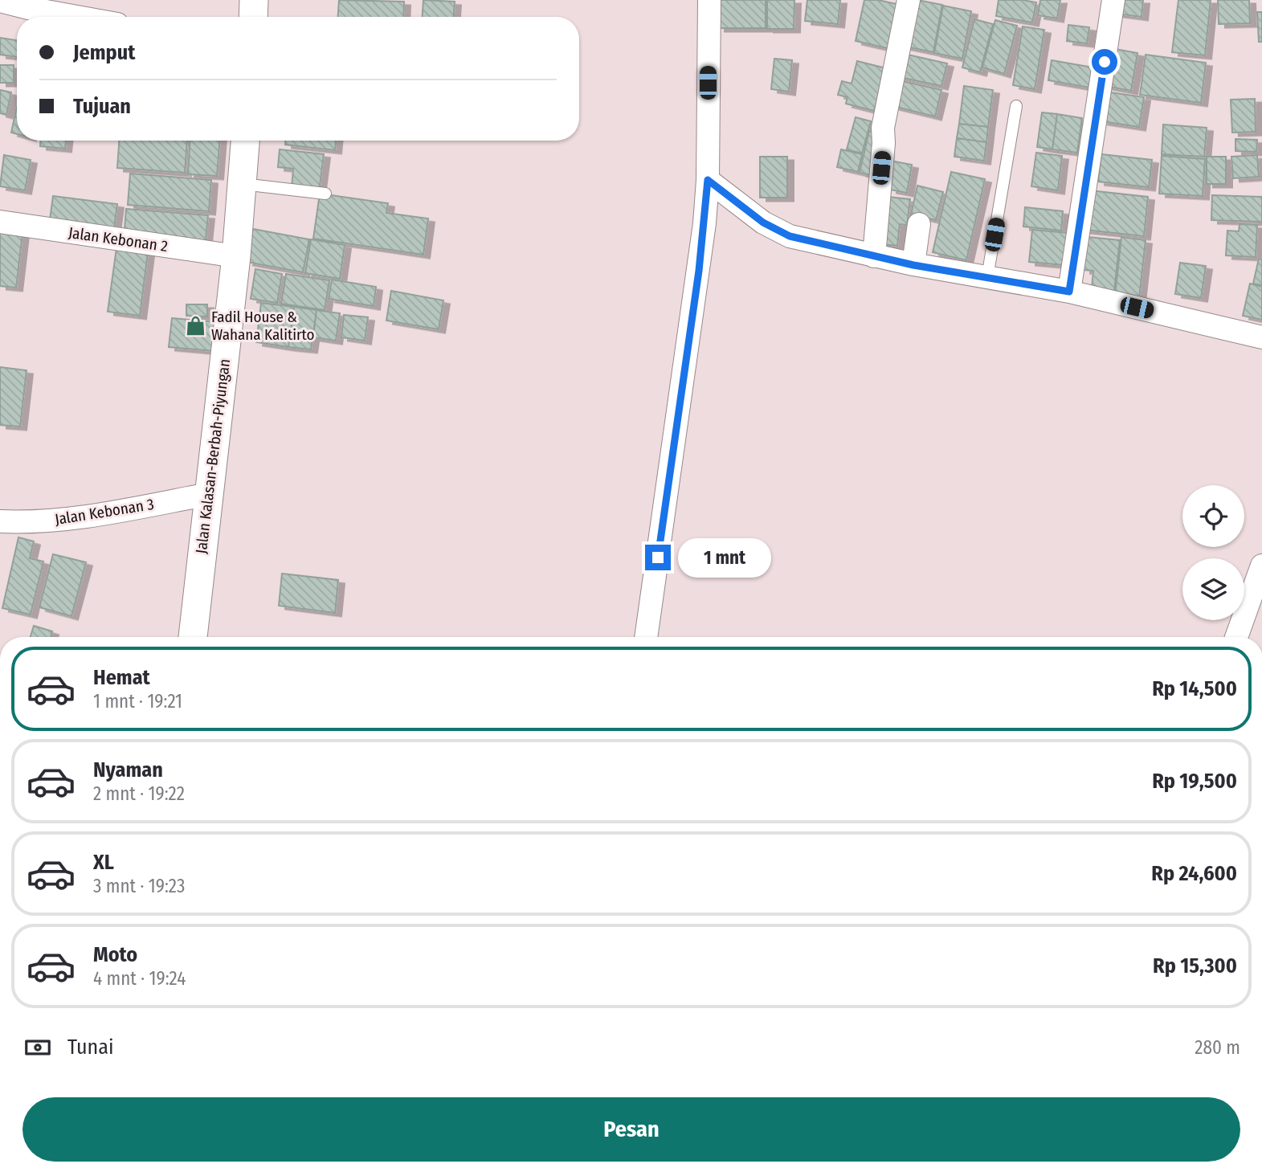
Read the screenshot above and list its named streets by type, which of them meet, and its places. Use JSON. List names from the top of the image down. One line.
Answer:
{"streets":{"street":["Jalan Kebonan 2","Jalan Kalasan-Berbah-Piyungan","Jalan Kebonan 3"]},"crossings":[["Jalan Kebonan 2","Jalan Kalasan-Berbah-Piyungan"],["Jalan Kalasan-Berbah-Piyungan","Jalan Kebonan 3"]],"places":{"shop":["Fadil House & Wahana Kalitirto"]},"page":{"banner":["Jemput","Tujuan"],"bubble":"1 mnt","list":[{"name":"Hemat","note":"1 mnt · 19:21","value":"Rp 14,500"},{"name":"Nyaman","note":"2 mnt · 19:22","value":"Rp 19,500"},{"name":"XL","note":"3 mnt · 19:23","value":"Rp 24,600"},{"name":"Moto","note":"4 mnt · 19:24","value":"Rp 15,300"}],"pay":["Tunai","280 m"],"buttons":"Pesan"}}
